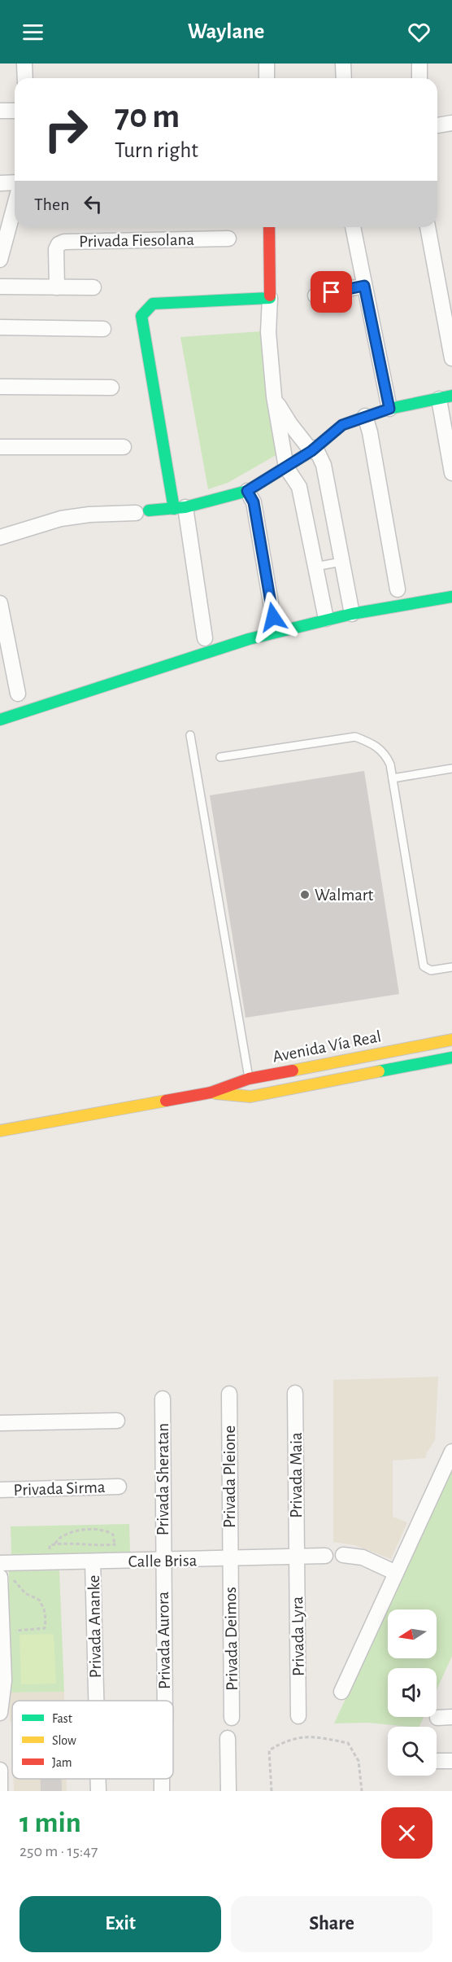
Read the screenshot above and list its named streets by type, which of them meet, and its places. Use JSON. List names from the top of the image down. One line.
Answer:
{"streets":{"street":["Privada Fiesolana","Avenida Vía Real","Privada Maia","Privada Pleione","Privada Sheratan","Privada Sirma","Calle Brisa","Privada Ananke","Privada Lyra","Privada Deimos","Privada Aurora"]},"crossings":[["Privada Maia","Calle Brisa"],["Privada Maia","Privada Lyra"],["Privada Pleione","Calle Brisa"],["Privada Pleione","Privada Deimos"],["Privada Sheratan","Calle Brisa"],["Privada Sheratan","Privada Aurora"],["Calle Brisa","Privada Ananke"],["Calle Brisa","Privada Lyra"],["Calle Brisa","Privada Deimos"],["Calle Brisa","Privada Aurora"]],"places":["Walmart"],"legend":["Fast","Slow","Jam"],"north":"left","page":{"header":"Waylane","turn":["70 m","Turn right"],"then":"Then","heading":["1 min","250 m · 15:47"],"buttons":["Exit","Share"]}}
